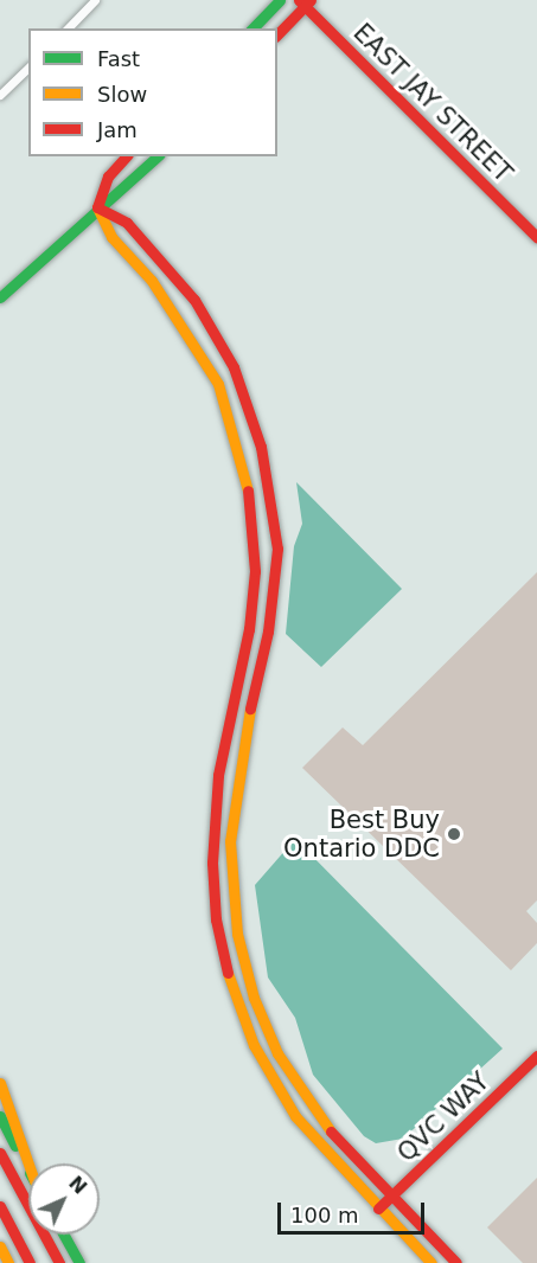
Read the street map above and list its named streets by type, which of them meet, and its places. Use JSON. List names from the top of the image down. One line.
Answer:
{"streets":{"main road":["EAST JAY STREET","QVC WAY"]},"places":["Best Buy Ontario DDC"],"legend":["Fast","Slow","Jam"],"scale_bar":"100 m","north":"top right"}
